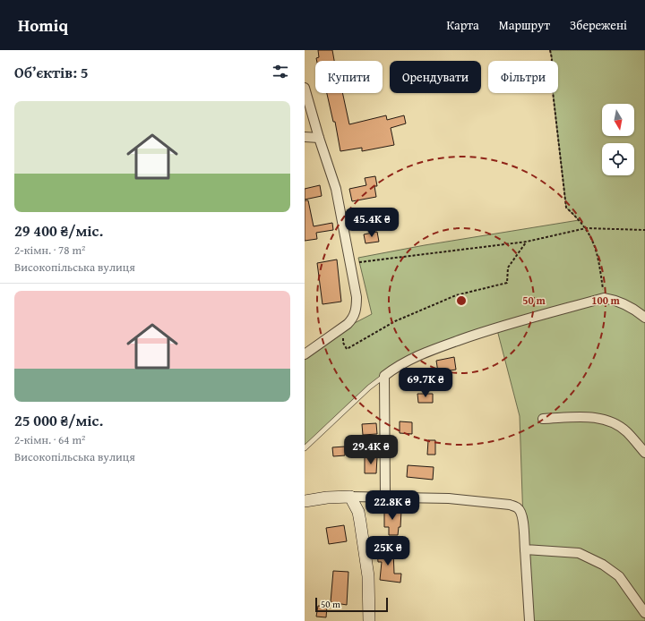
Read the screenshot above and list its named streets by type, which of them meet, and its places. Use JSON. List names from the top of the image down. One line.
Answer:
{"scale_bar":"50 m","north":"bottom","page":{"header":"Homiq","nav":["Карта","Маршрут","Збережені"],"heading":"Об’єктів: 5","chip":["Купити","Орендувати","Фільтри"],"list":[{"name":"29 400 ₴/міс.","note":"2-кімн. · 78 m² · Високопільська вулиця"},{"name":"25 000 ₴/міс.","note":"2-кімн. · 64 m² · Високопільська вулиця"}],"price":["45.4K ₴","69.7K ₴","29.4K ₴","22.8K ₴","25K ₴"],"scale":"50 m"},"rings":["50 m","100 m"]}
